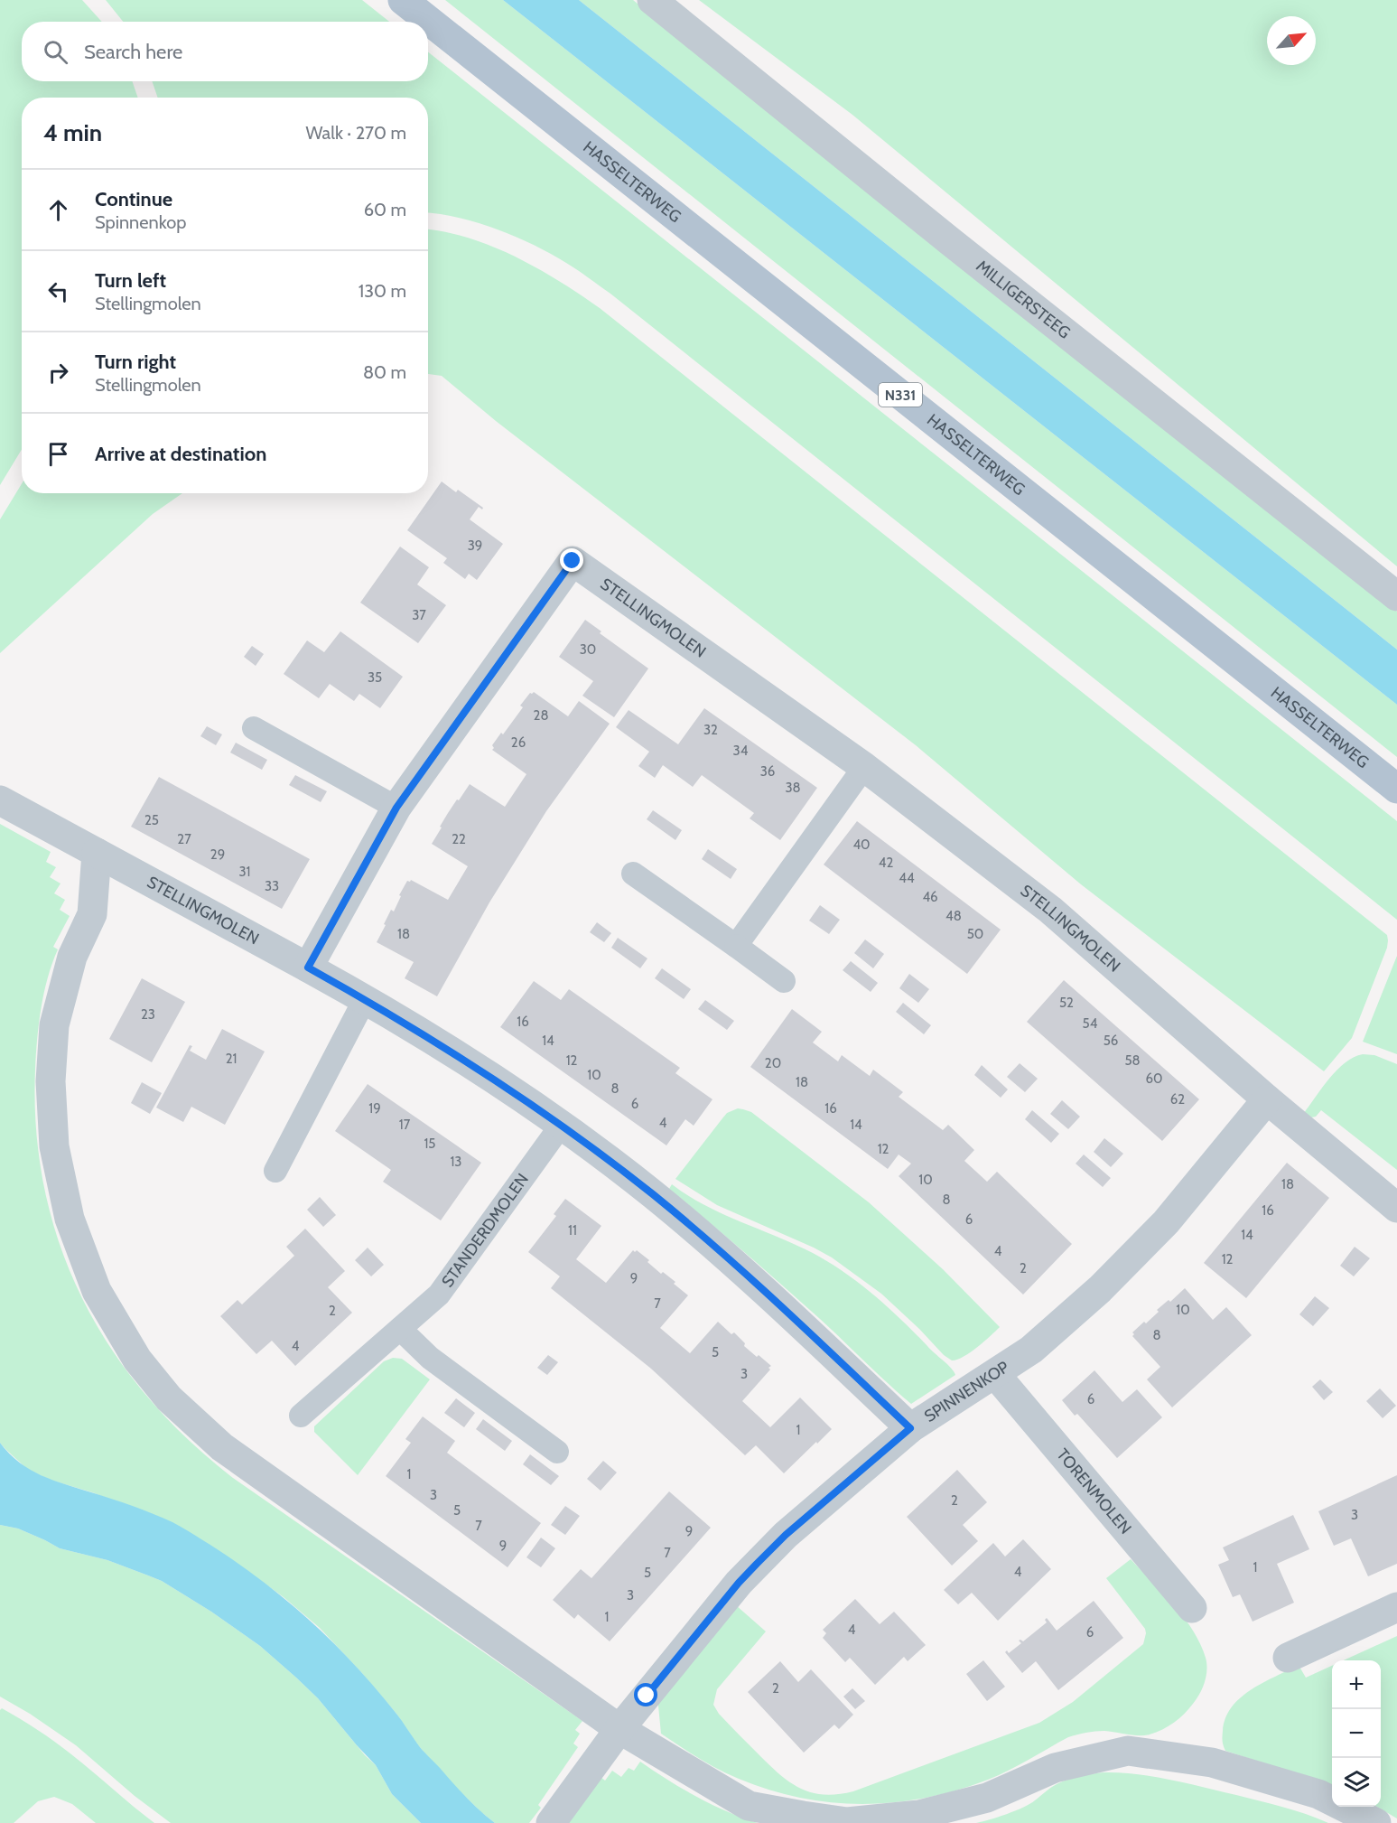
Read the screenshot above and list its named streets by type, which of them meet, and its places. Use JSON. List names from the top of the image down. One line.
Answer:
{"streets":{"main road":["HASSELTERWEG","N331"],"street":["MILLIGERSTEEG","STELLINGMOLEN","SPINNENKOP","TORENMOLEN"],"lane":["STANDERDMOLEN"]},"crossings":[["STELLINGMOLEN","STANDERDMOLEN"],["STELLINGMOLEN","SPINNENKOP"],["SPINNENKOP","TORENMOLEN"]],"house_numbers":["39","37","30","35","28","32","26","34","36","38","25","27","22","40","29","42","31","44","33","46","48","18","50","52","23","16","54","14","56","21","12","58","20","10","60","18","8","62","6","19","16","4","17","14","15","12","13","10","18","8","16","6","11","14","4","12","2","9","7","10","2","8","4","5","3","6","1","1","3","2","5","3","7","9","9","7","1","4","5","3","1","4","6","2"],"north":"top right","page":{"search":"Search here","heading":["4 min","Walk · 270 m"],"list":[["Continue","Spinnenkop","60 m"],["Turn left","Stellingmolen","130 m"],["Turn right","Stellingmolen","80 m"],"Arrive at destination"],"map_buttons":["+","−"]}}
